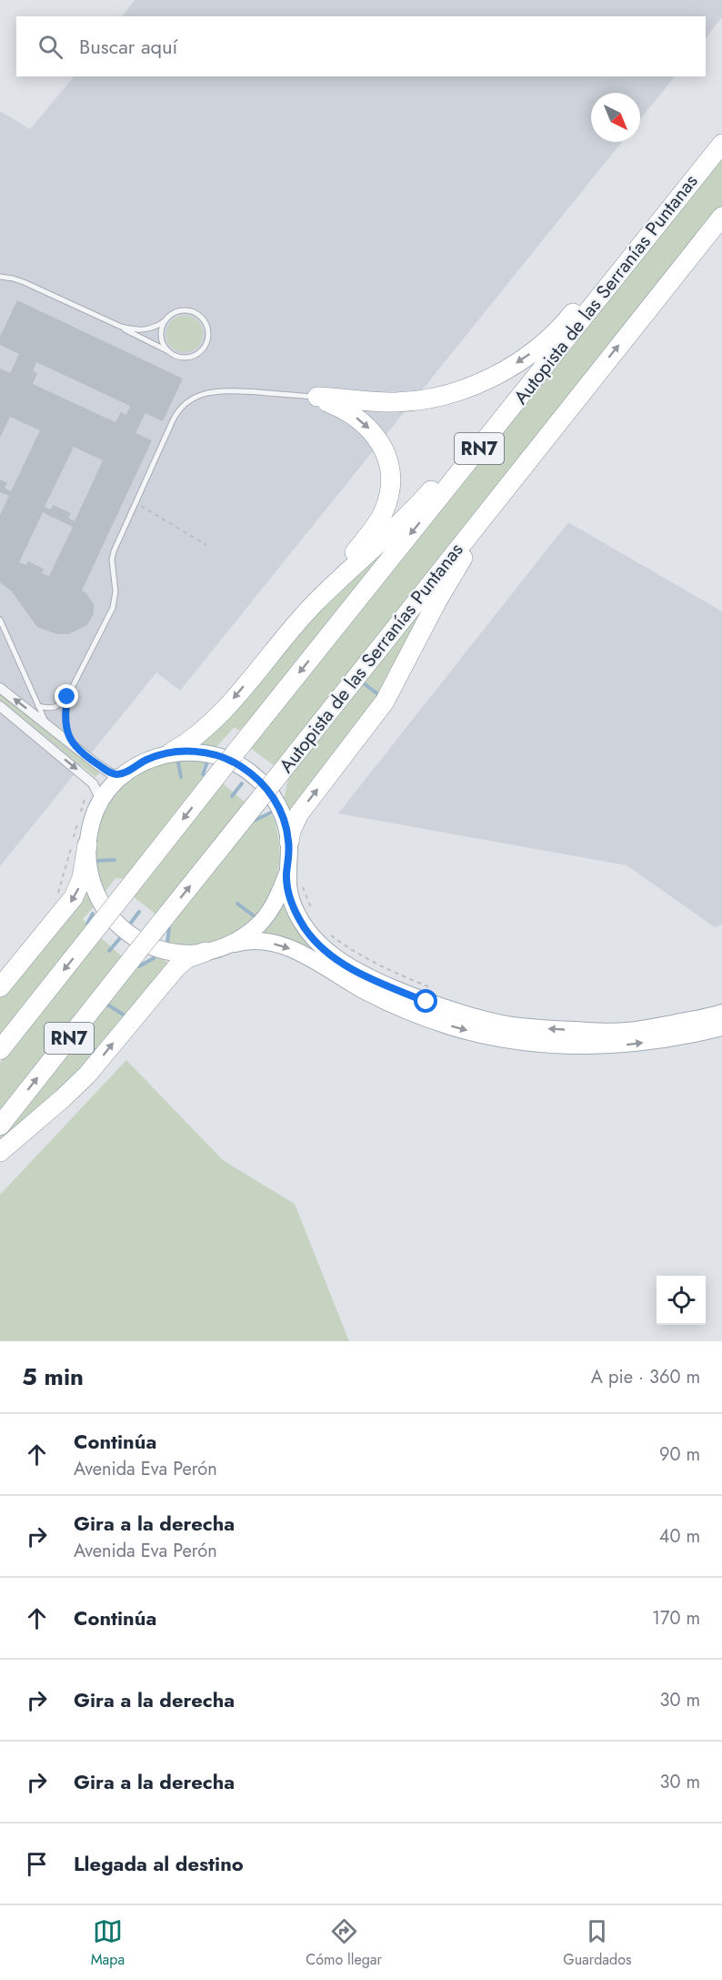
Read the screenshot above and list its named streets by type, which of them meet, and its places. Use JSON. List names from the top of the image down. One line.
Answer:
{"streets":{"highway":["Autopista de las Serranías Puntanas","RN7"]},"north":"bottom right","page":{"search":"Buscar aquí","heading":["5 min","A pie · 360 m"],"list":[["Continúa","Avenida Eva Perón","90 m"],["Gira a la derecha","Avenida Eva Perón","40 m"],["Continúa","170 m"],["Gira a la derecha","30 m"],["Gira a la derecha","30 m"],"Llegada al destino"],"nav":["Mapa","Cómo llegar","Guardados"]}}
